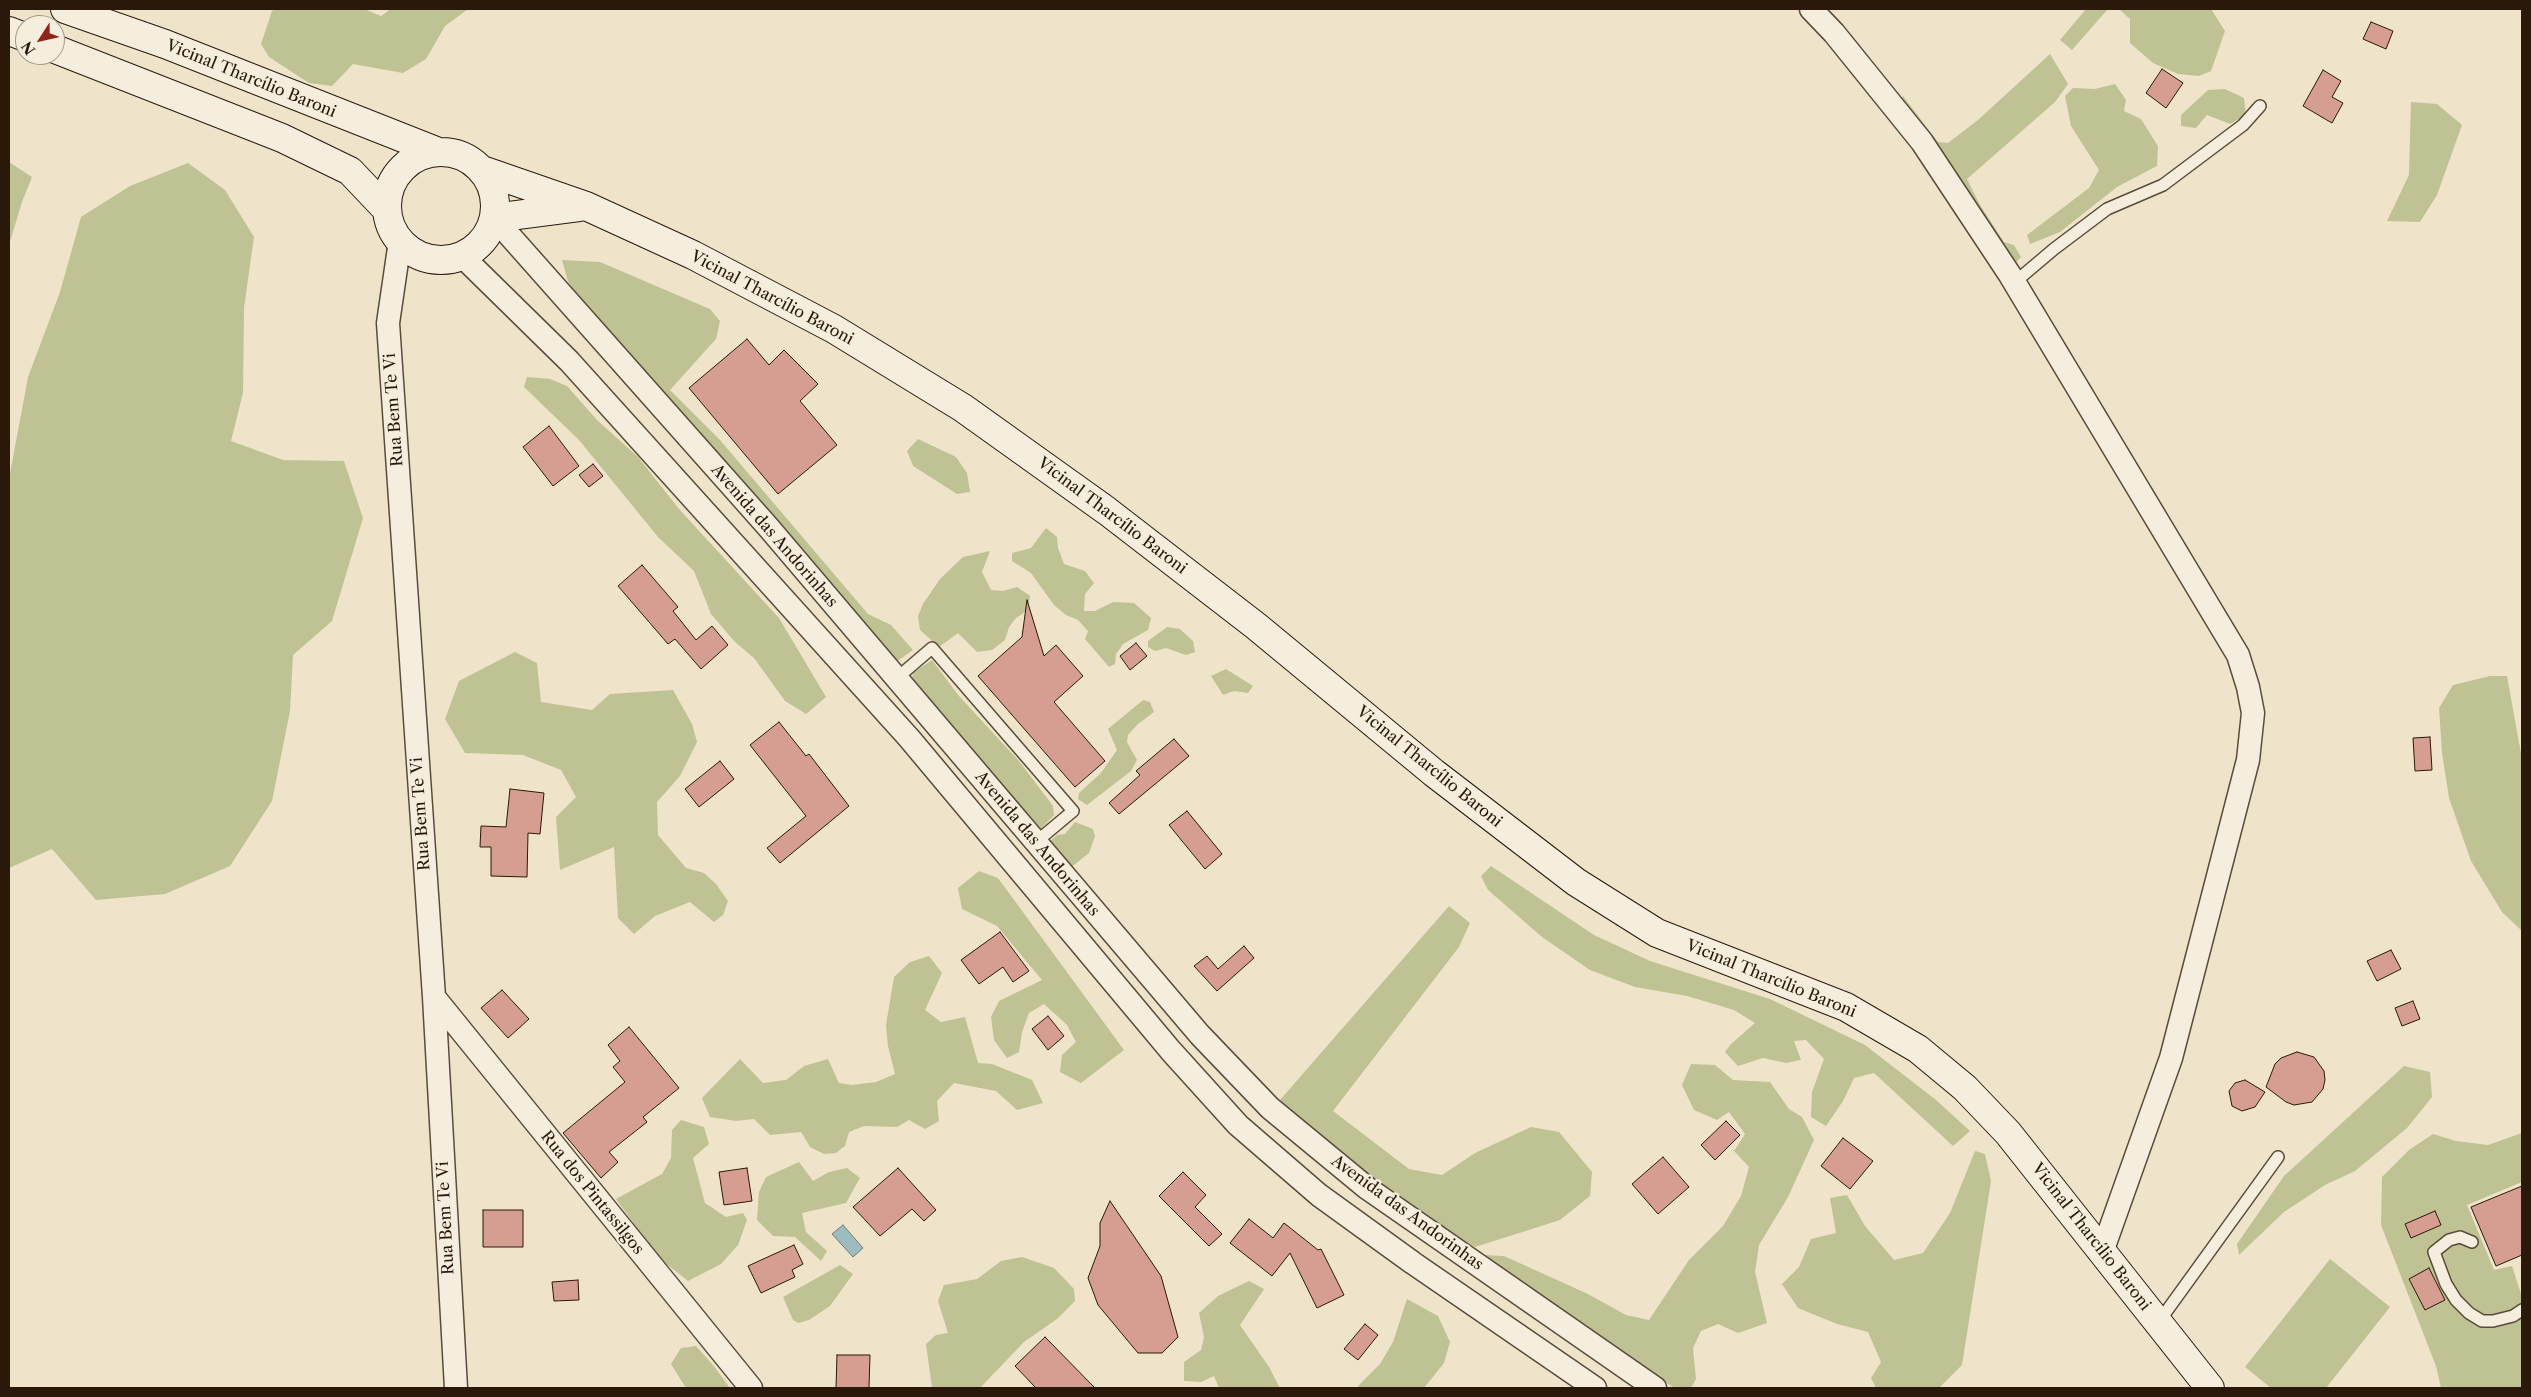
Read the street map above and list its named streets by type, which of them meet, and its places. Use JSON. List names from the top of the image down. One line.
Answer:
{"streets":{"main road":["Vicinal Tharcílio Baroni"],"street":["Rua Bem Te Vi","Avenida das Andorinhas","Rua dos Pintassilgos"]},"crossings":[["Vicinal Tharcílio Baroni","Rua Bem Te Vi"],["Vicinal Tharcílio Baroni","Avenida das Andorinhas"],["Rua Bem Te Vi","Avenida das Andorinhas"],["Rua Bem Te Vi","Rua dos Pintassilgos"]],"north":"bottom left"}
